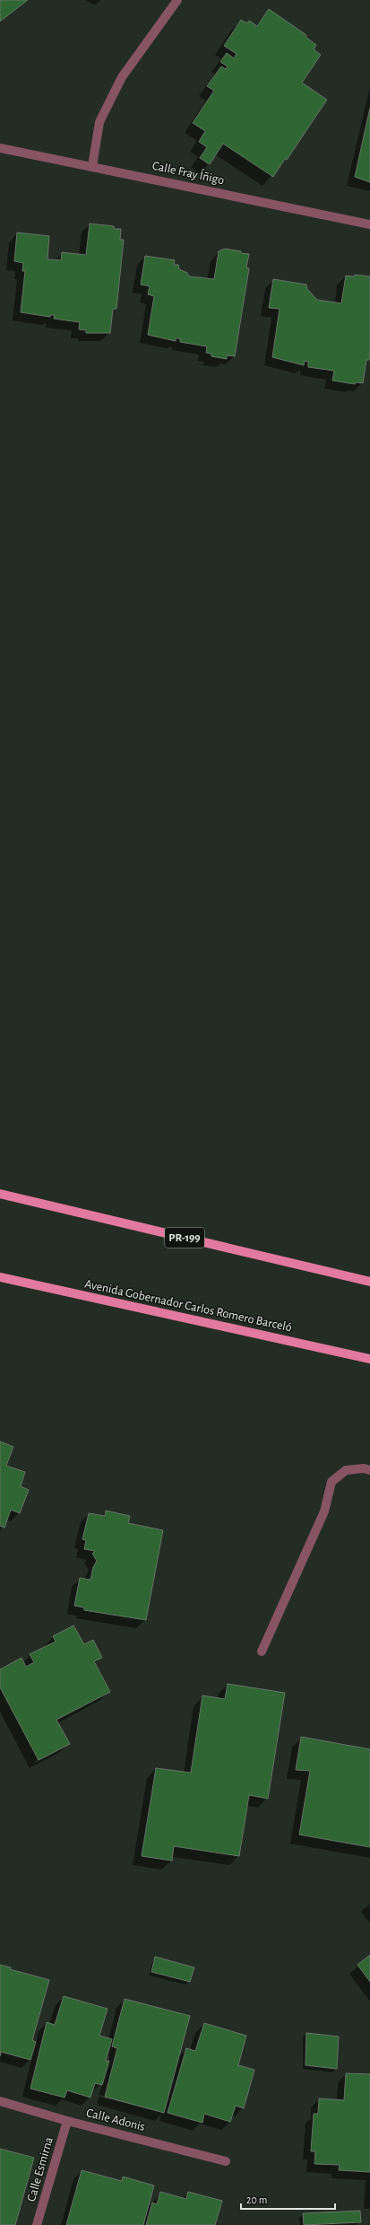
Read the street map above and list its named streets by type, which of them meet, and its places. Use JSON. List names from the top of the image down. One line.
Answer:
{"streets":{"main road":["PR-199","Avenida Gobernador Carlos Romero Barceló"],"street":["Calle Fray Íñigo","Calle Adonis","Calle Esmirna"]},"crossings":[["Calle Adonis","Calle Esmirna"]],"scale_bar":"20 m"}
